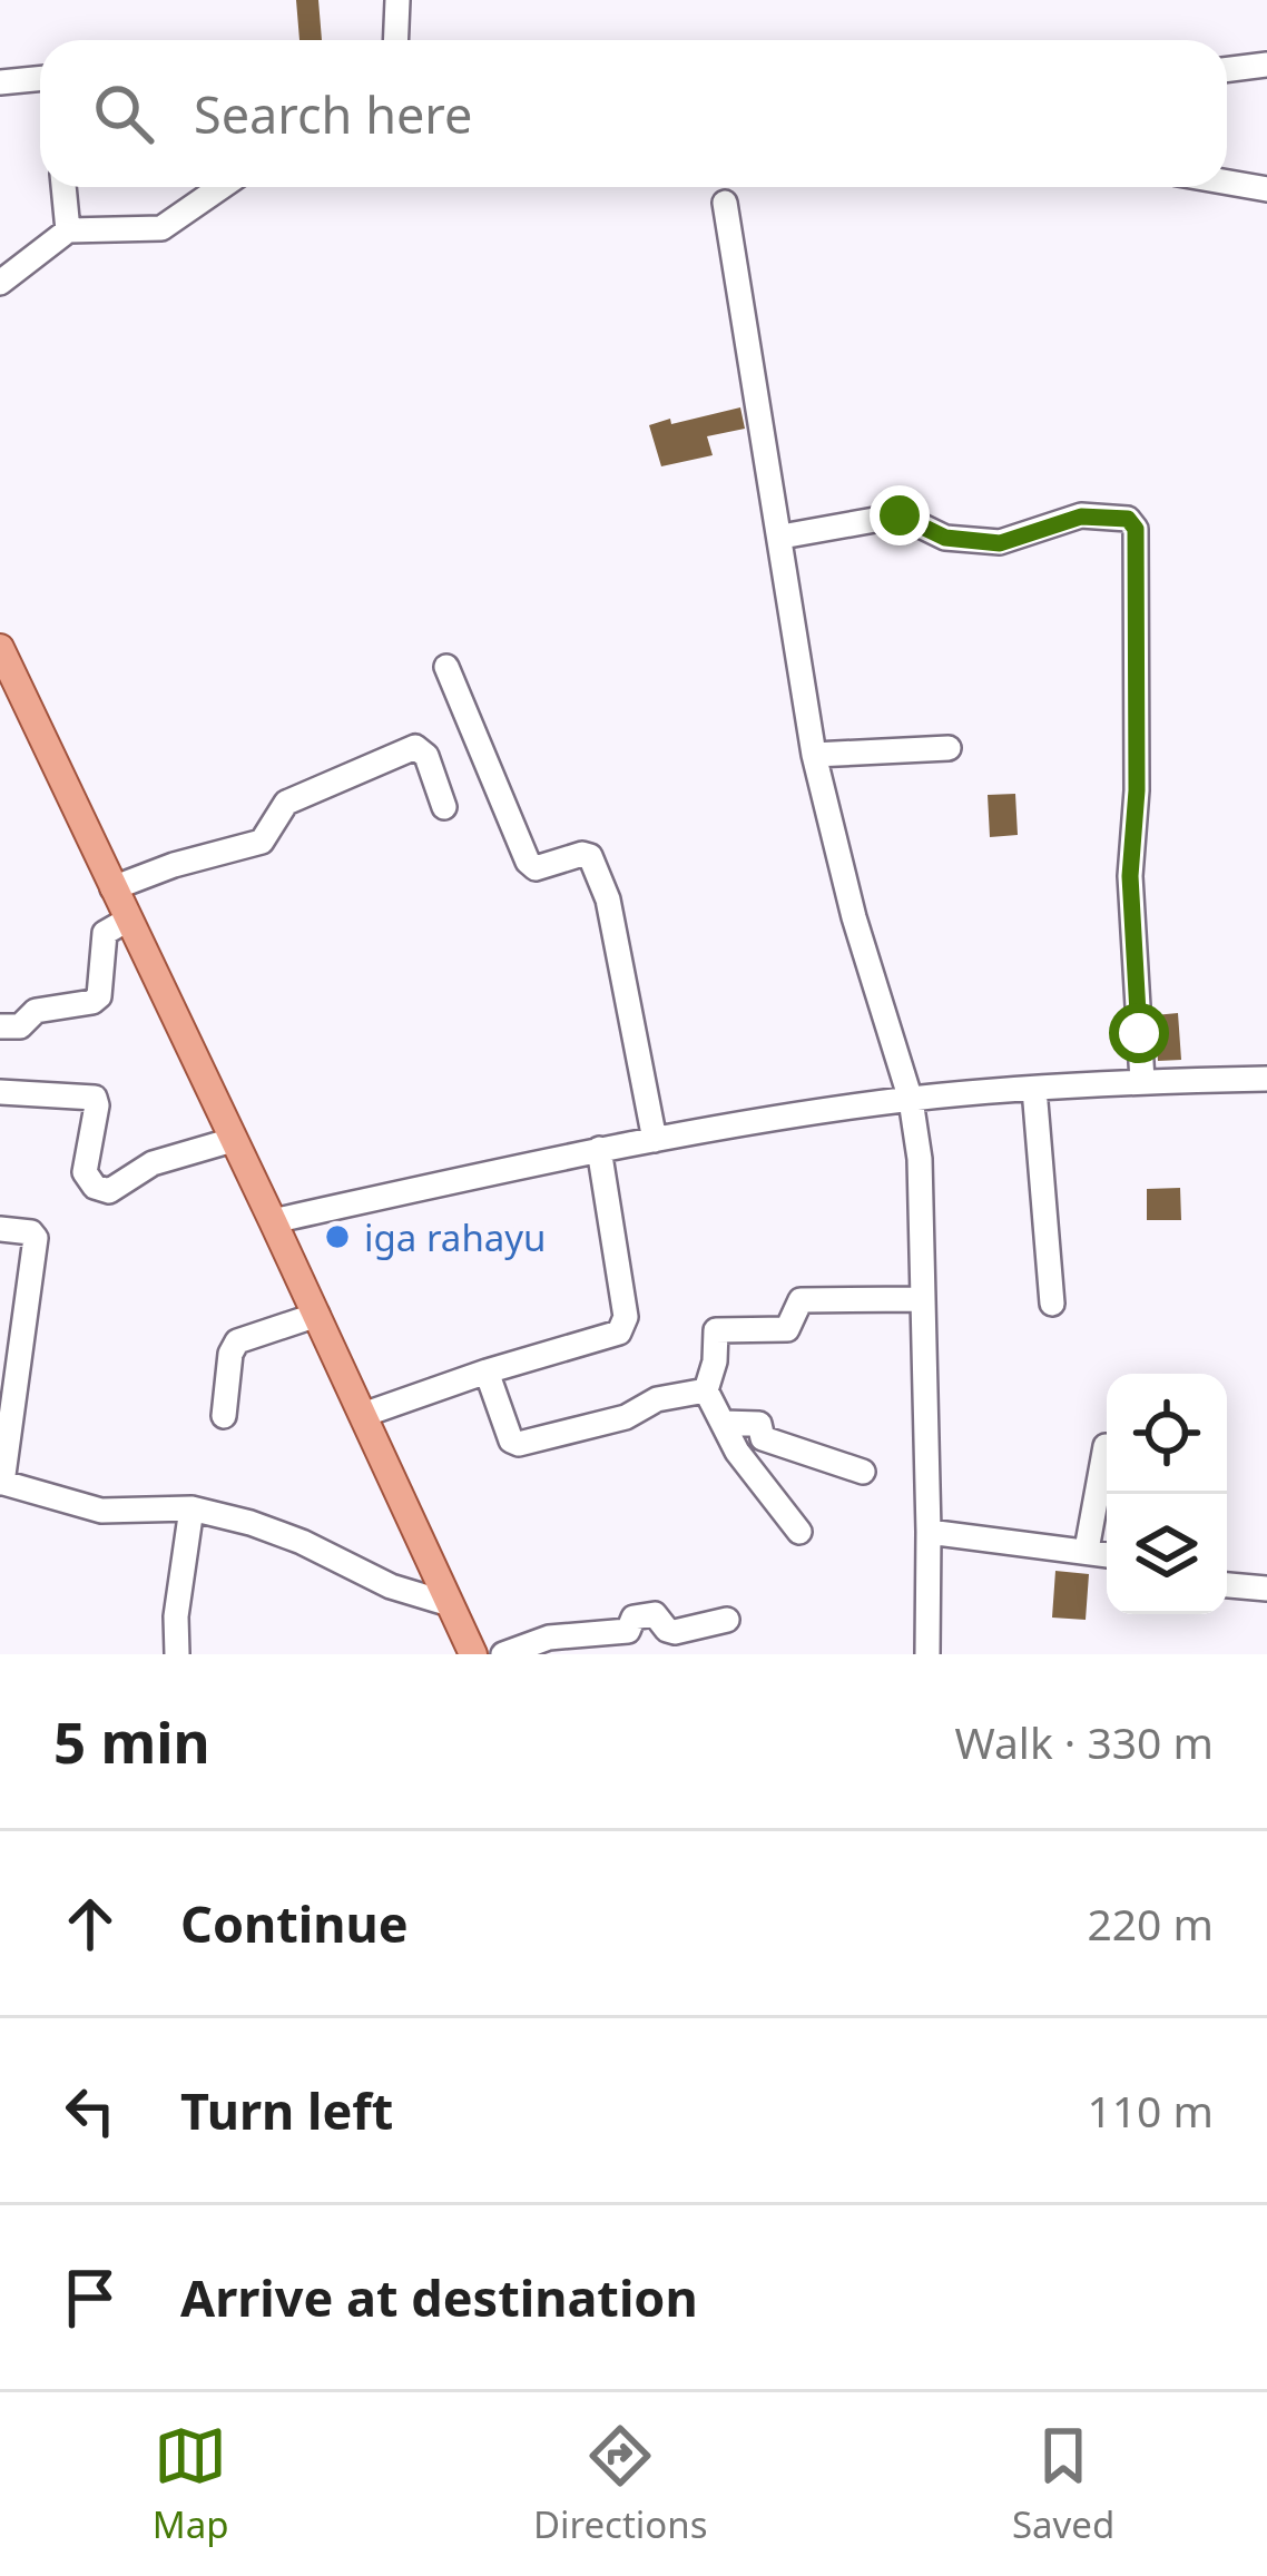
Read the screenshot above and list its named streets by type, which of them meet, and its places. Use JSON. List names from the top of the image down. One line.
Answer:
{"places":["iga rahayu"],"page":{"search":"Search here","heading":["5 min","Walk · 330 m"],"list":[["Continue","220 m"],["Turn left","110 m"],"Arrive at destination"],"nav":["Map","Directions","Saved"]}}
